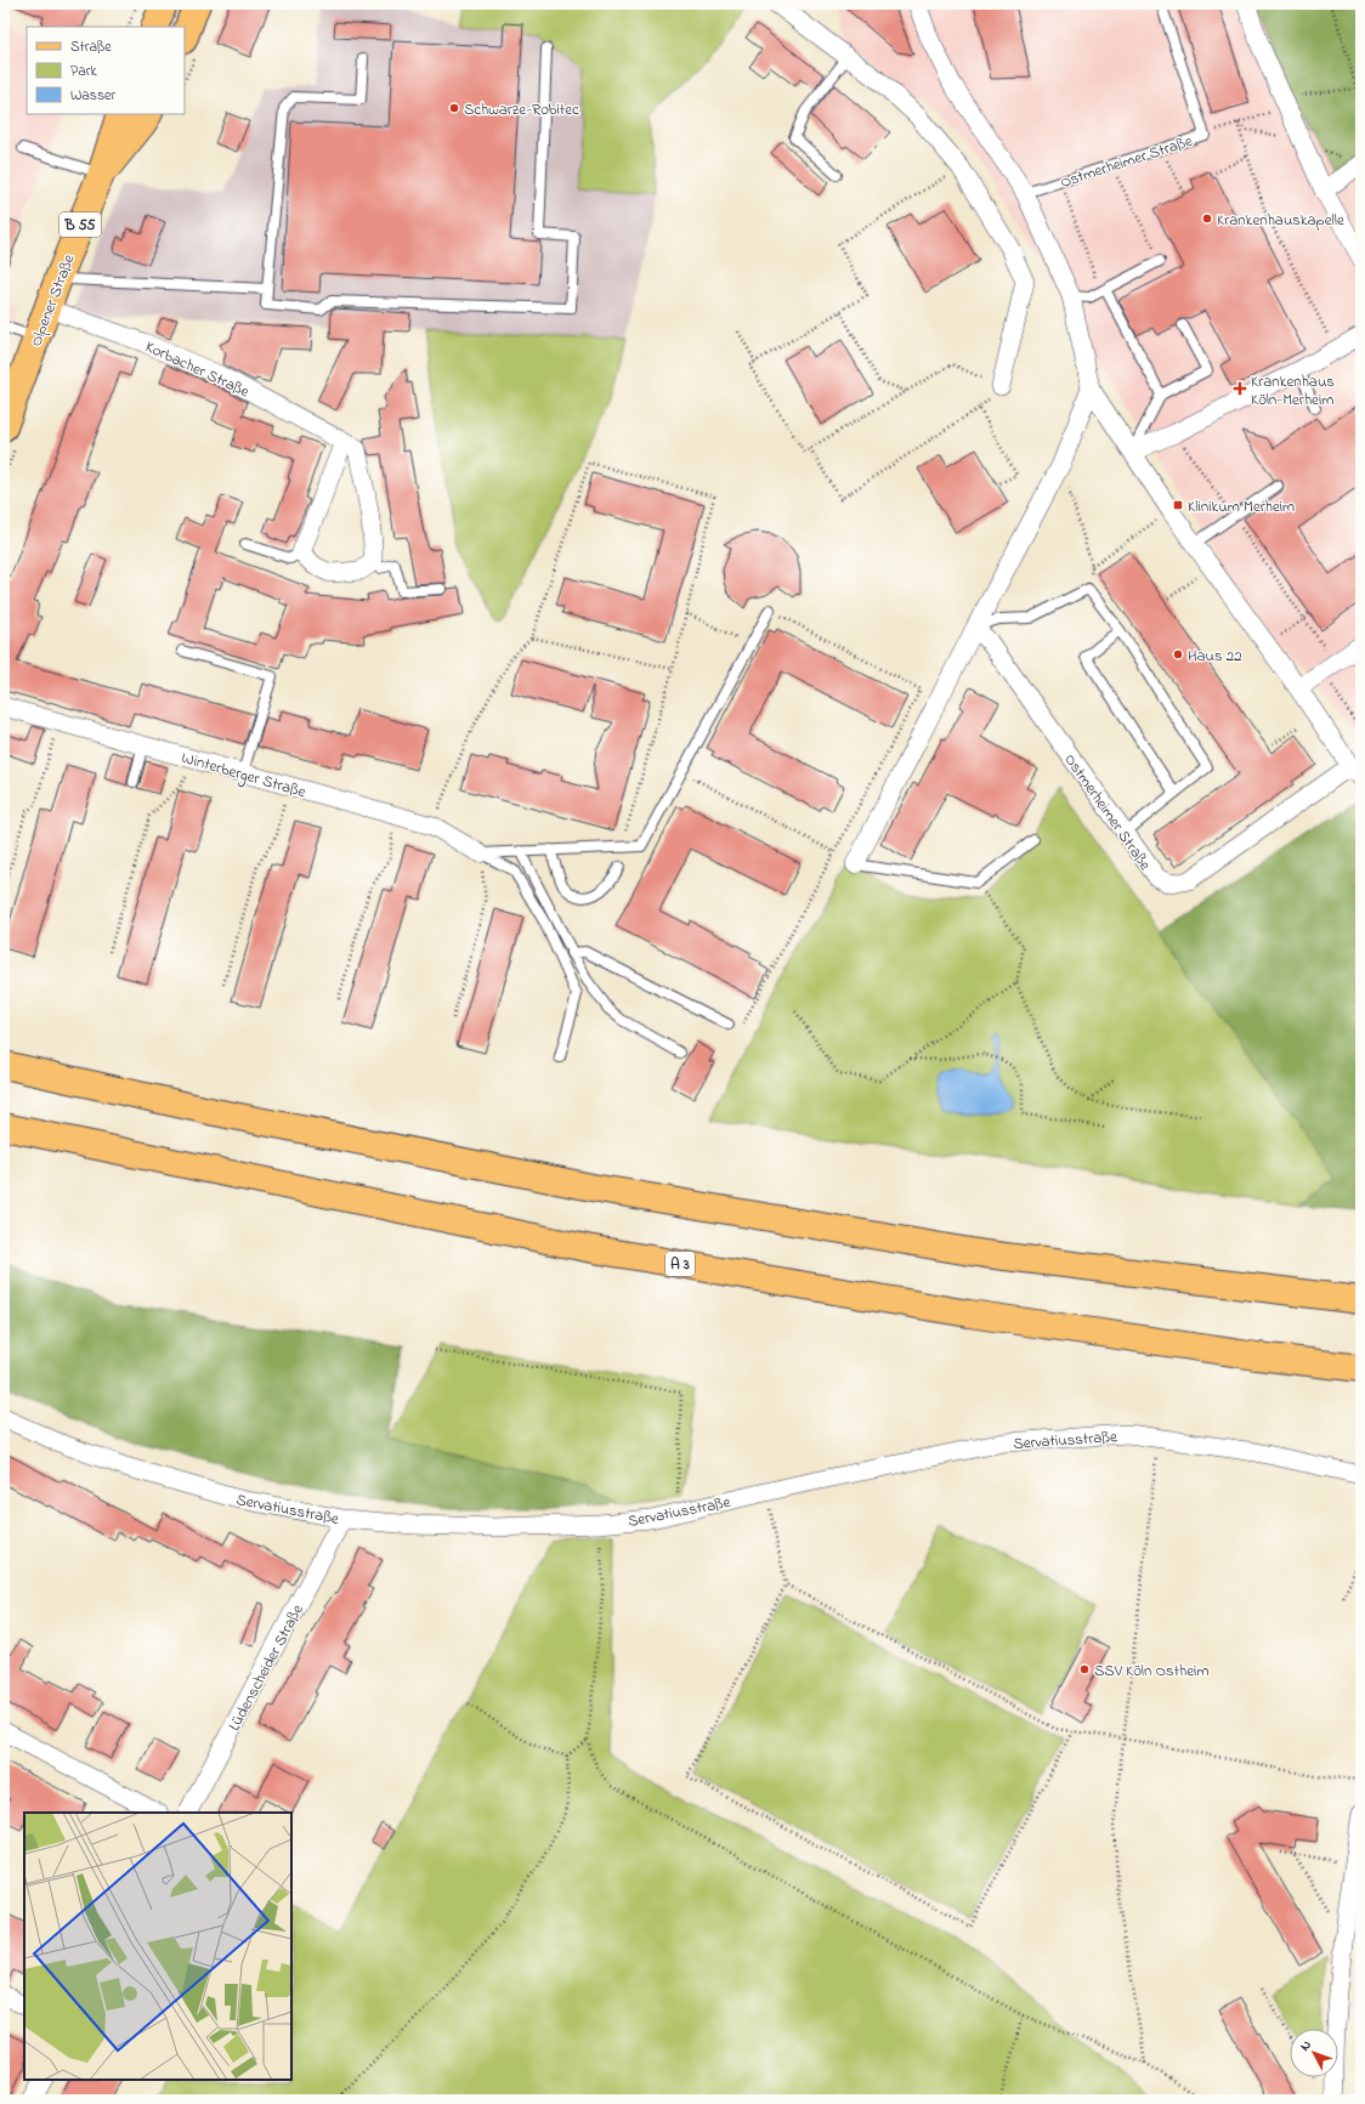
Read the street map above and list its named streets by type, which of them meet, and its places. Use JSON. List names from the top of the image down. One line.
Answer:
{"streets":{"main road":["B 55","Olpener Straße","A 3"],"street":["Ostmerheimer Straße","Korbacher Straße","Winterberger Straße","Servatiusstraße","Lüdenscheider Straße"]},"crossings":[["Olpener Straße","Korbacher Straße"],["Servatiusstraße","Lüdenscheider Straße"]],"places":{"other":["Schwarze-Robitec","Krankenhauskapelle","Haus 22","SSV Köln Ostheim"],"health":["Krankenhaus Köln-Merheim"],"transit":["Klinikum Merheim"]},"legend":["Straße","Park","Wasser"],"north":"top left"}
